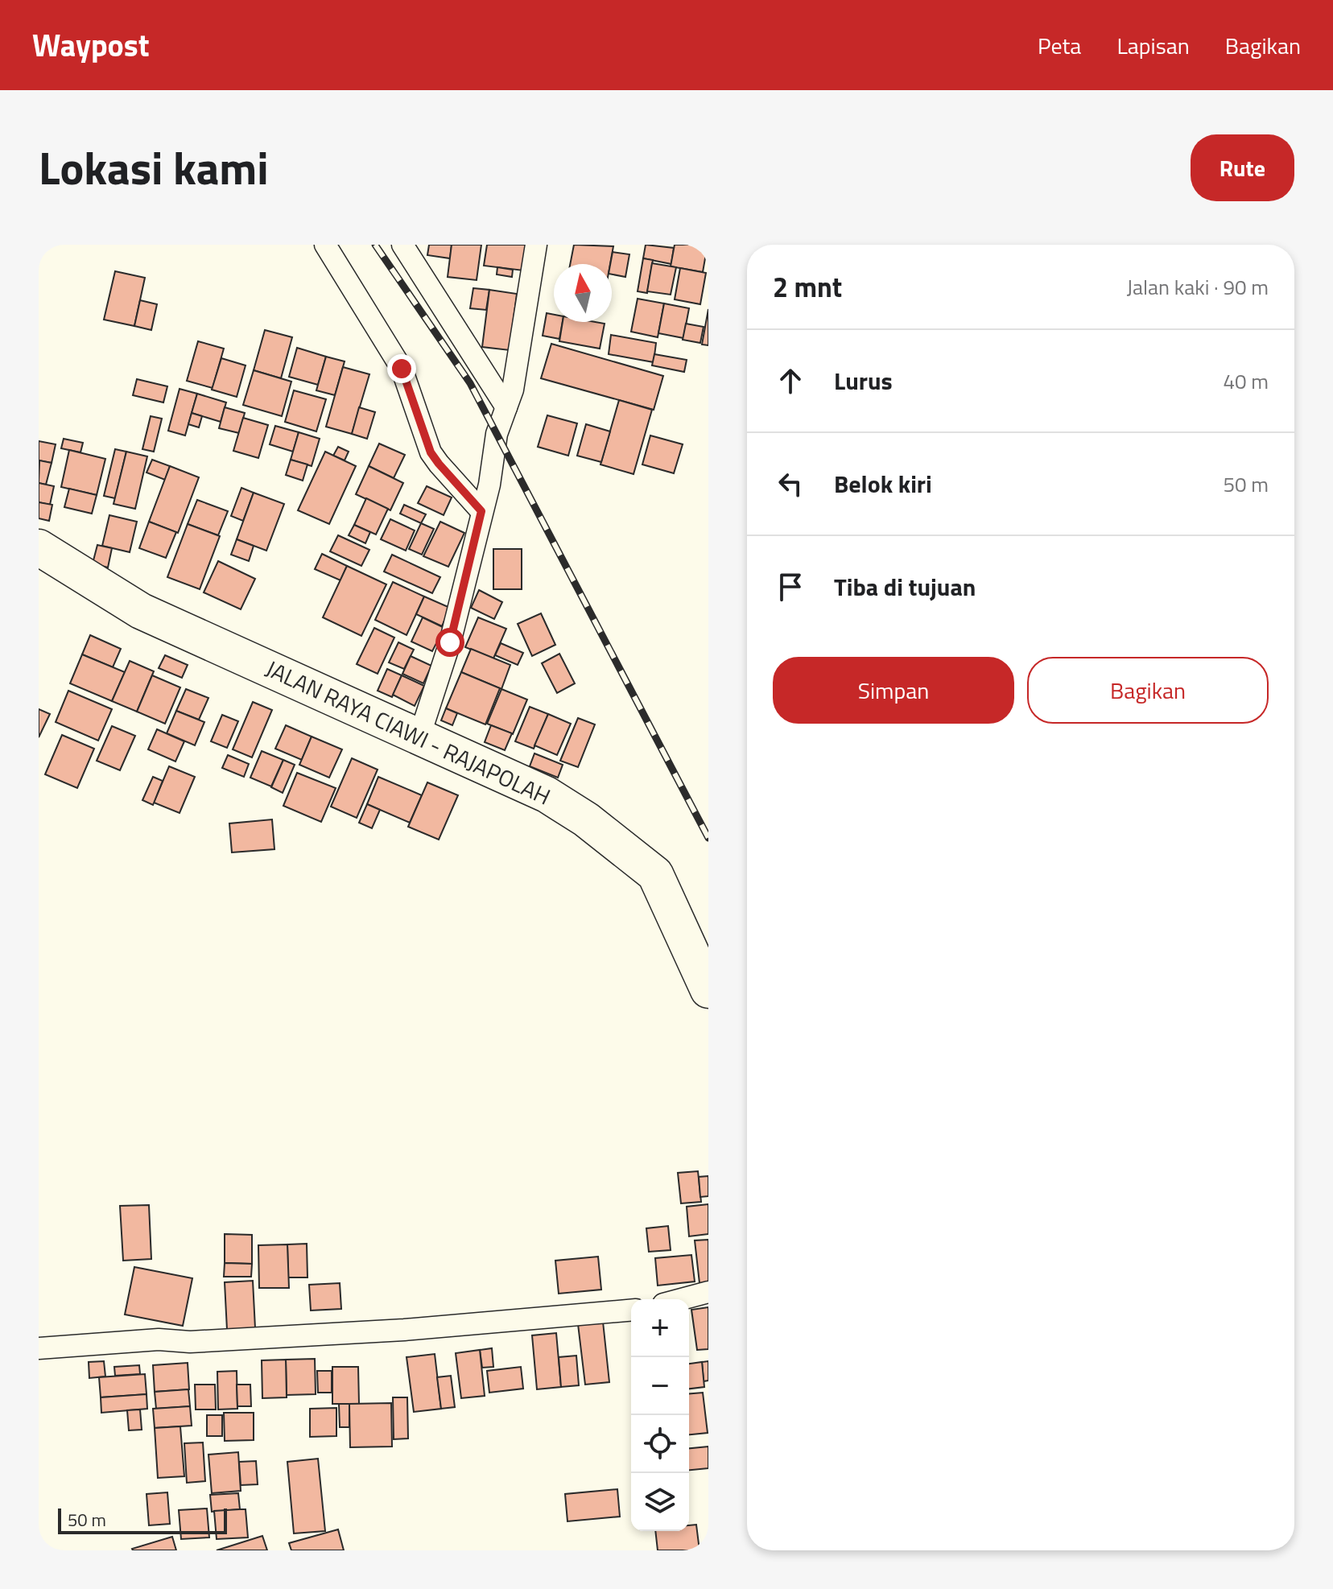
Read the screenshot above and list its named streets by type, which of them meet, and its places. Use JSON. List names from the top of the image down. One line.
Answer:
{"streets":{"highway":["JALAN RAYA CIAWI - RAJAPOLAH"]},"scale_bar":"50 m","north":"top","page":{"header":"Waypost","nav":["Peta","Lapisan","Bagikan"],"title":"Lokasi kami","buttons":["Rute",["Simpan","Bagikan"]],"heading":["2 mnt","Jalan kaki · 90 m"],"list":[["Lurus","40 m"],["Belok kiri","50 m"],"Tiba di tujuan"],"map_buttons":["+","−"],"scale":"50 m"}}
